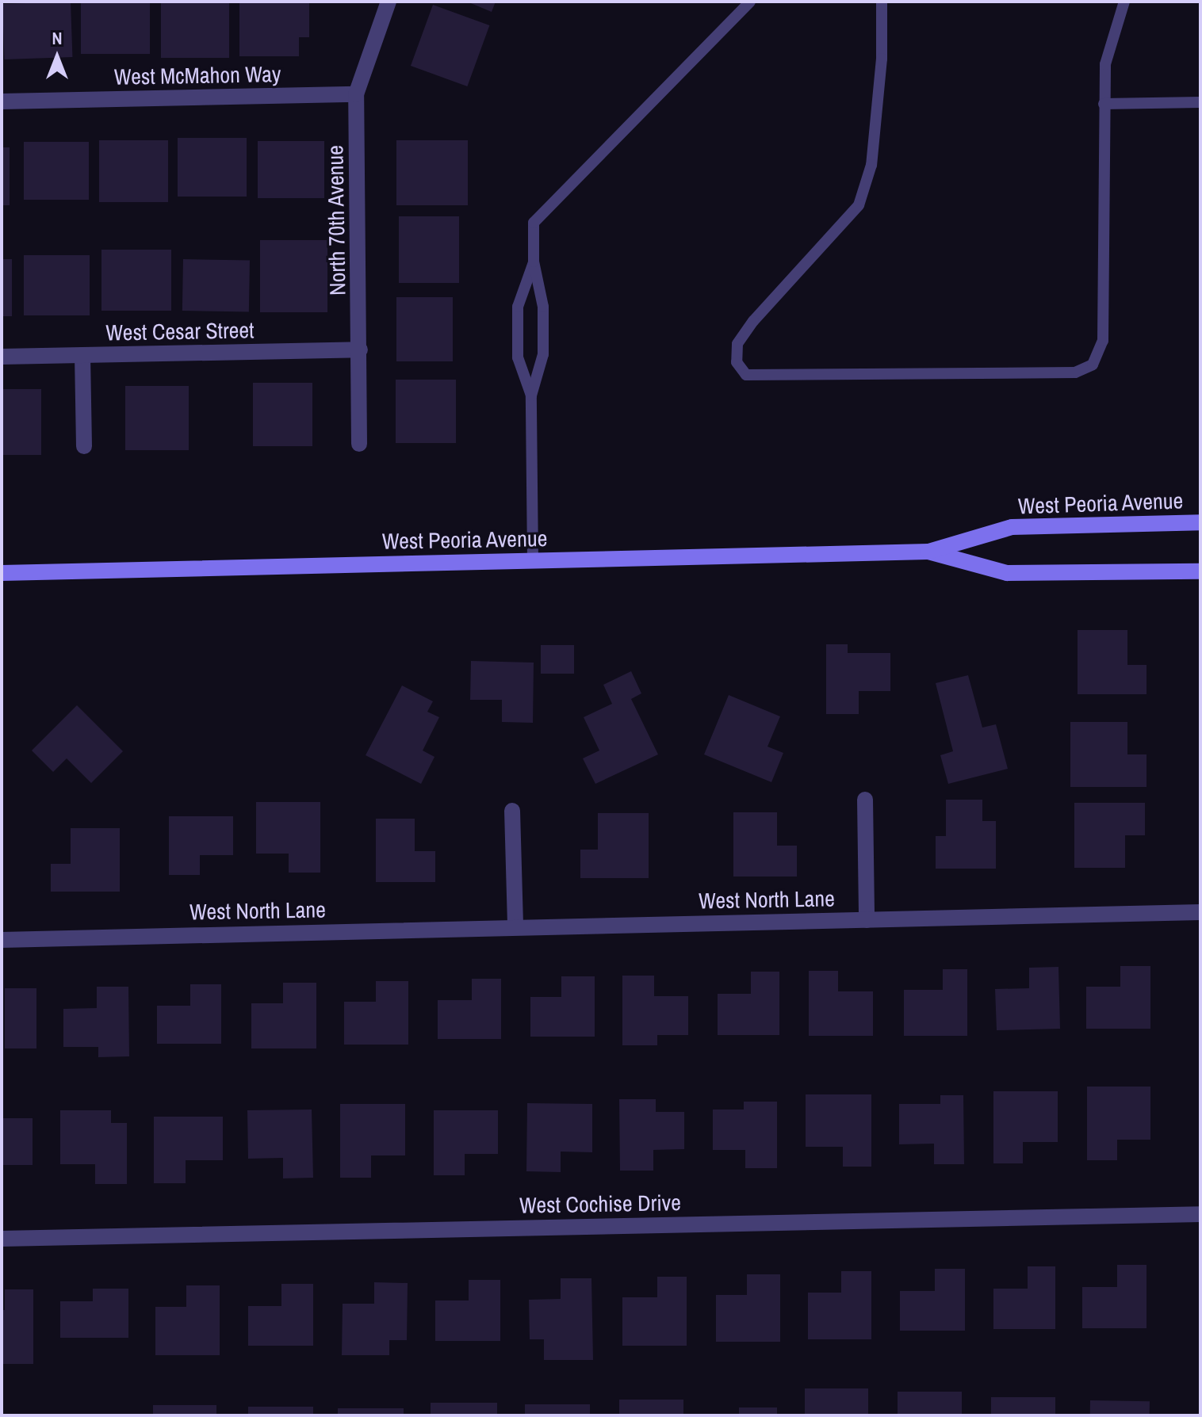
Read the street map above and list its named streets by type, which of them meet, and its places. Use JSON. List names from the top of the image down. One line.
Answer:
{"streets":{"main road":["West Peoria Avenue"],"street":["West McMahon Way","North 70th Avenue","West Cesar Street","West North Lane","West Cochise Drive"]},"crossings":[["West McMahon Way","North 70th Avenue"],["North 70th Avenue","West Cesar Street"]],"north":"top"}
